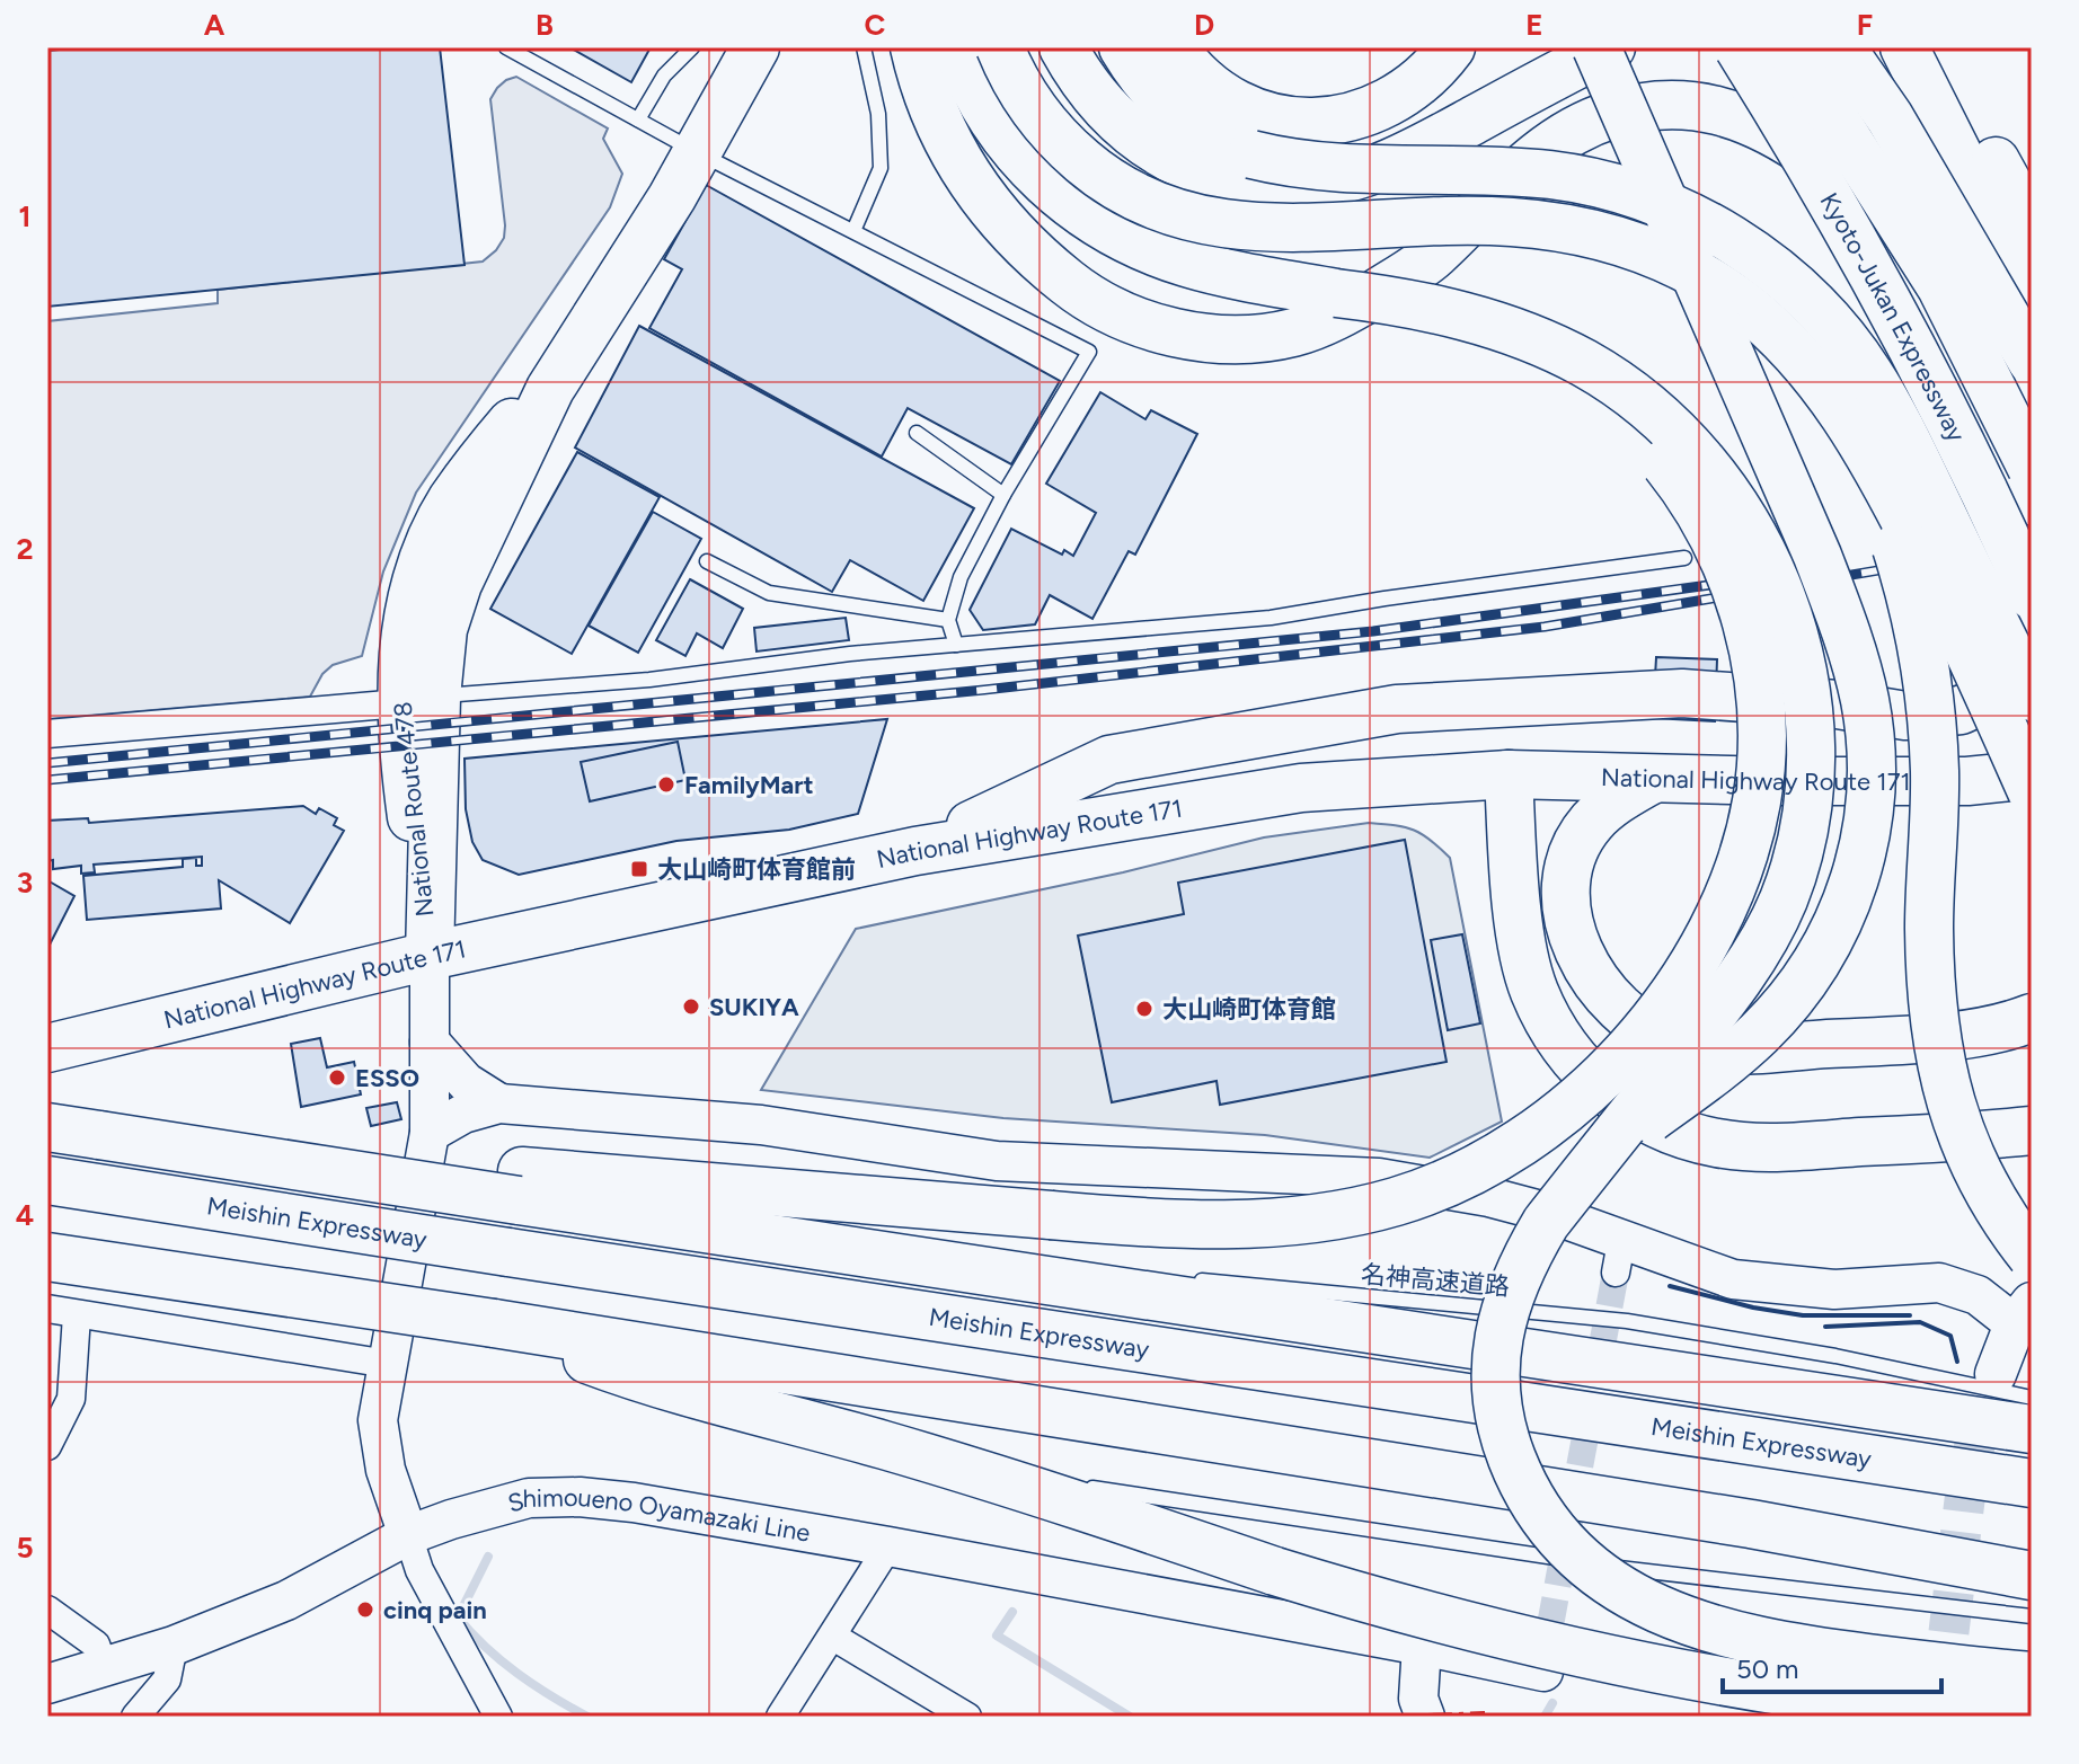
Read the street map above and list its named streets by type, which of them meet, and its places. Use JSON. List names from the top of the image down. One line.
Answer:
{"streets":{"highway":["Kyoto-Jukan Expressway","National Highway Route 171","National Route 478","Meishin Expressway"],"street":["Shimoueno Oyamazaki Line"],"lane":["名神高速道路"]},"crossings":[["National Highway Route 171","National Route 478"]],"places":{"other":["FamilyMart","SUKIYA","大山崎町体育館","ESSO","cinq pain"],"transit":["大山崎町体育館前"]},"scale_bar":"50 m","grid":{"columns":["A","B","C","D","E","F"],"rows":["1","2","3","4","5"]}}
